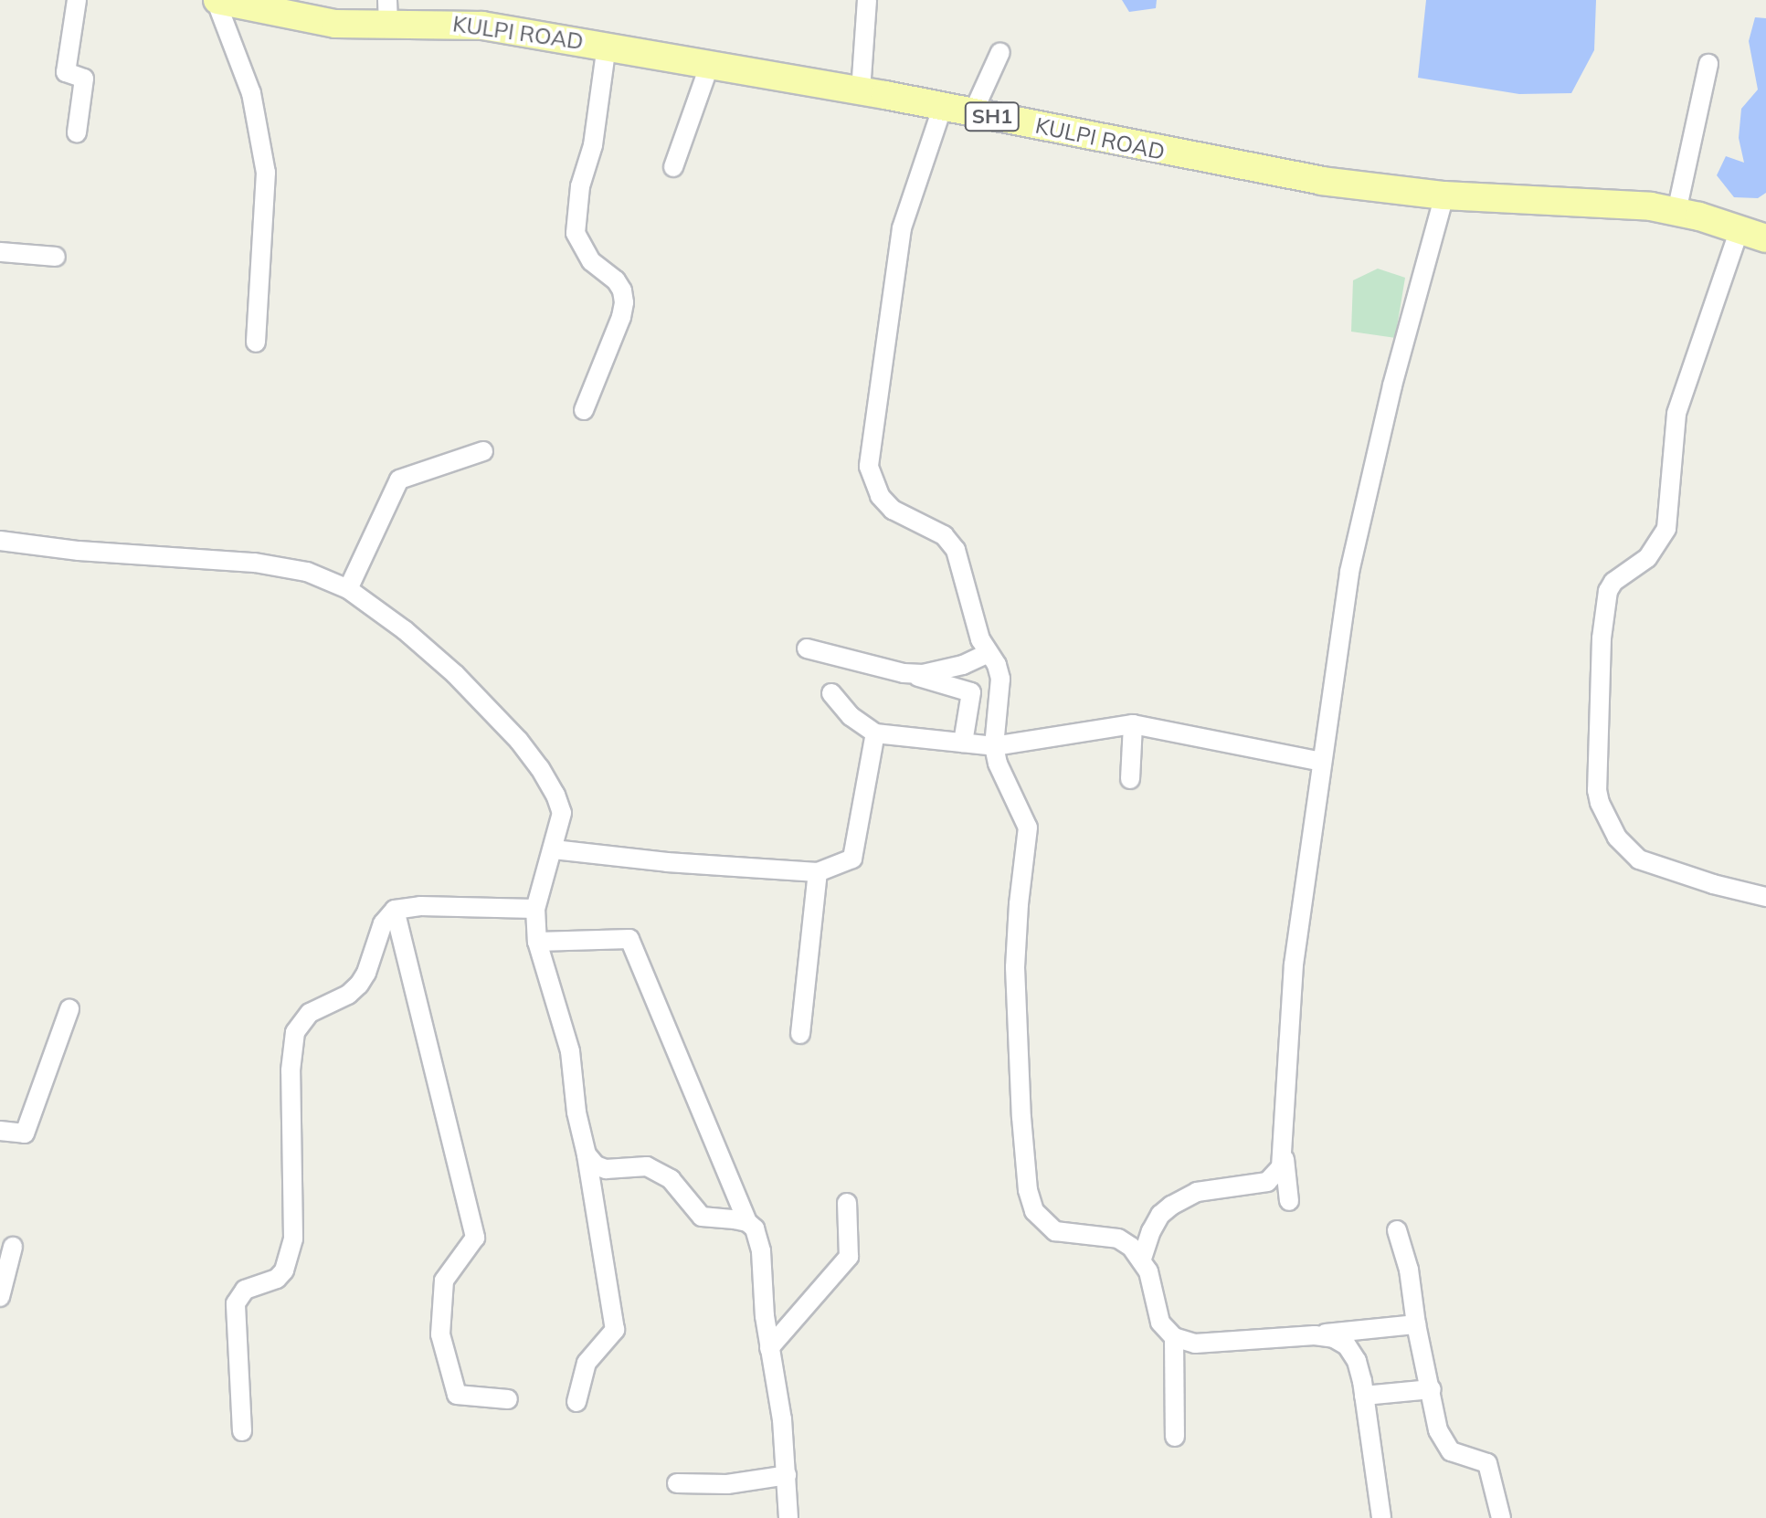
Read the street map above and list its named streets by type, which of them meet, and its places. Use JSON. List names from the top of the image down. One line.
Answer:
{"streets":{"main road":["KULPI ROAD","SH1"]}}
